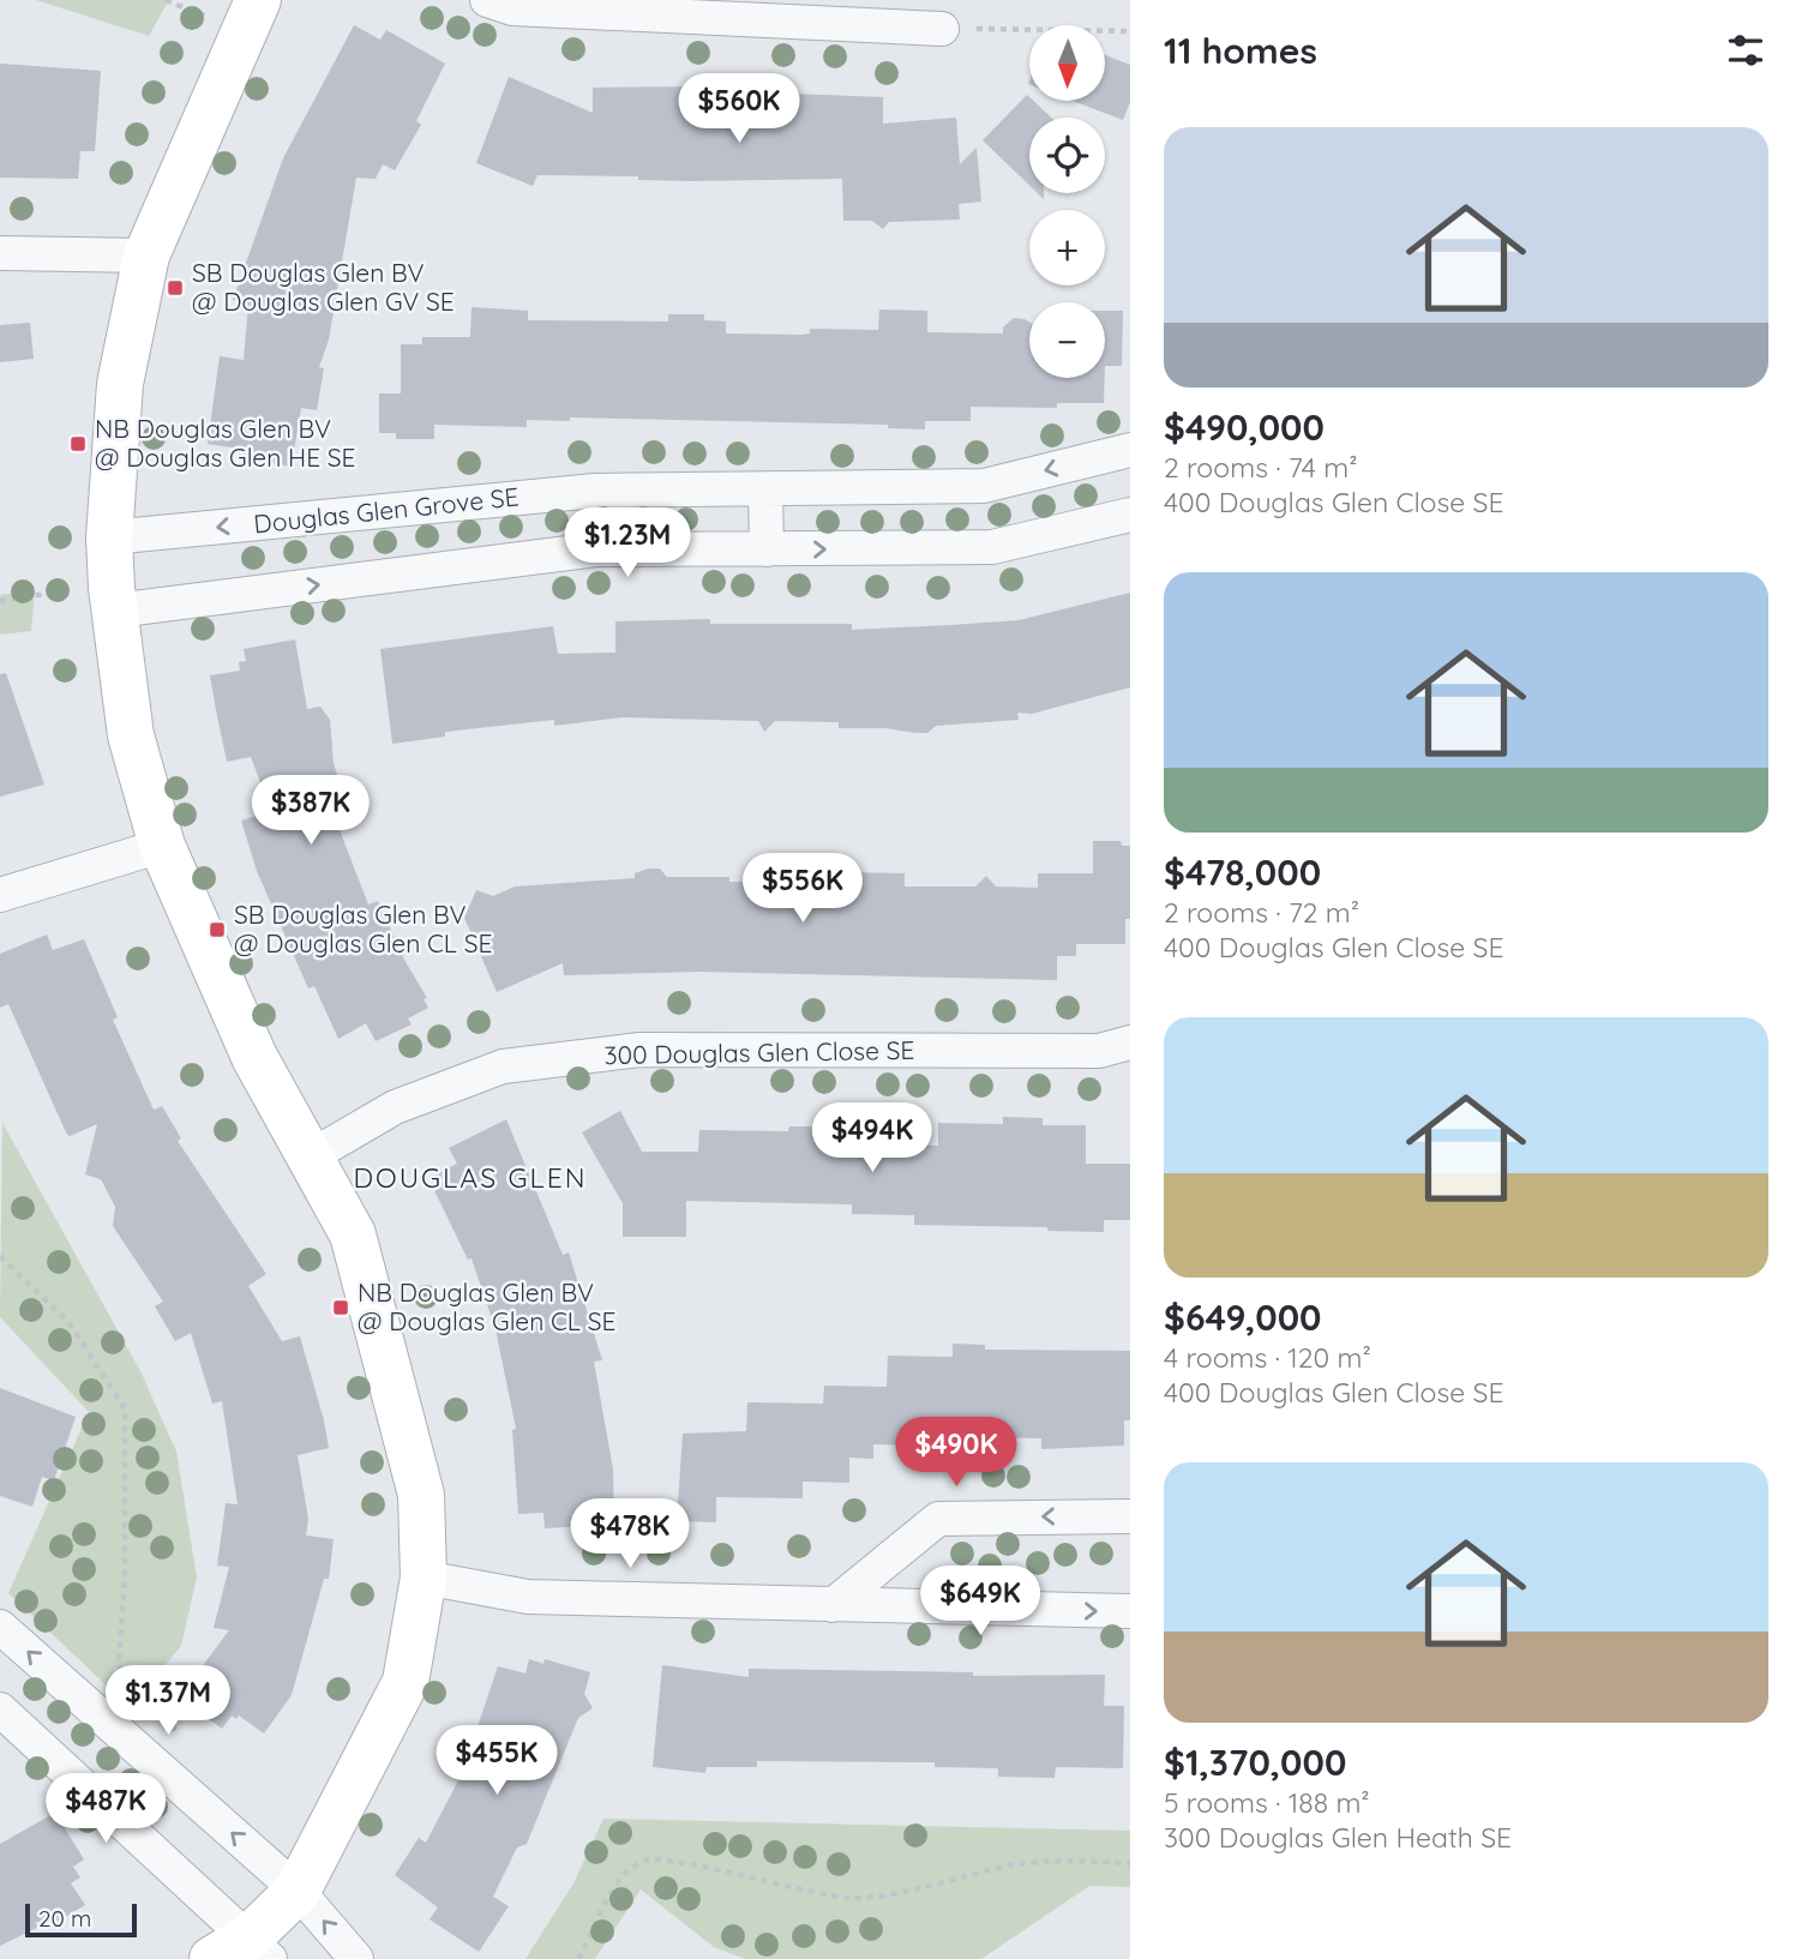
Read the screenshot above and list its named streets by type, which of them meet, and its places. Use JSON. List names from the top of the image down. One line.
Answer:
{"streets":{"street":["Douglas Glen Grove SE","300 Douglas Glen Close SE"]},"districts":["DOUGLAS GLEN"],"places":{"transit":["SB Douglas Glen BV @ Douglas Glen GV SE","NB Douglas Glen BV @ Douglas Glen HE SE","SB Douglas Glen BV @ Douglas Glen CL SE","NB Douglas Glen BV @ Douglas Glen CL SE"]},"scale_bar":"20 m","north":"bottom","page":{"heading":"11 homes","map_buttons":["+","−"],"price":["$560K","$1.23M","$387K","$556K","$494K","$490K","$478K","$649K","$1.37M","$455K","$487K"],"list":[{"name":"$490,000","note":"2 rooms · 74 m² · 400 Douglas Glen Close SE"},{"name":"$478,000","note":"2 rooms · 72 m² · 400 Douglas Glen Close SE"},{"name":"$649,000","note":"4 rooms · 120 m² · 400 Douglas Glen Close SE"},{"name":"$1,370,000","note":"5 rooms · 188 m² · 300 Douglas Glen Heath SE"}],"scale":"20 m"}}
